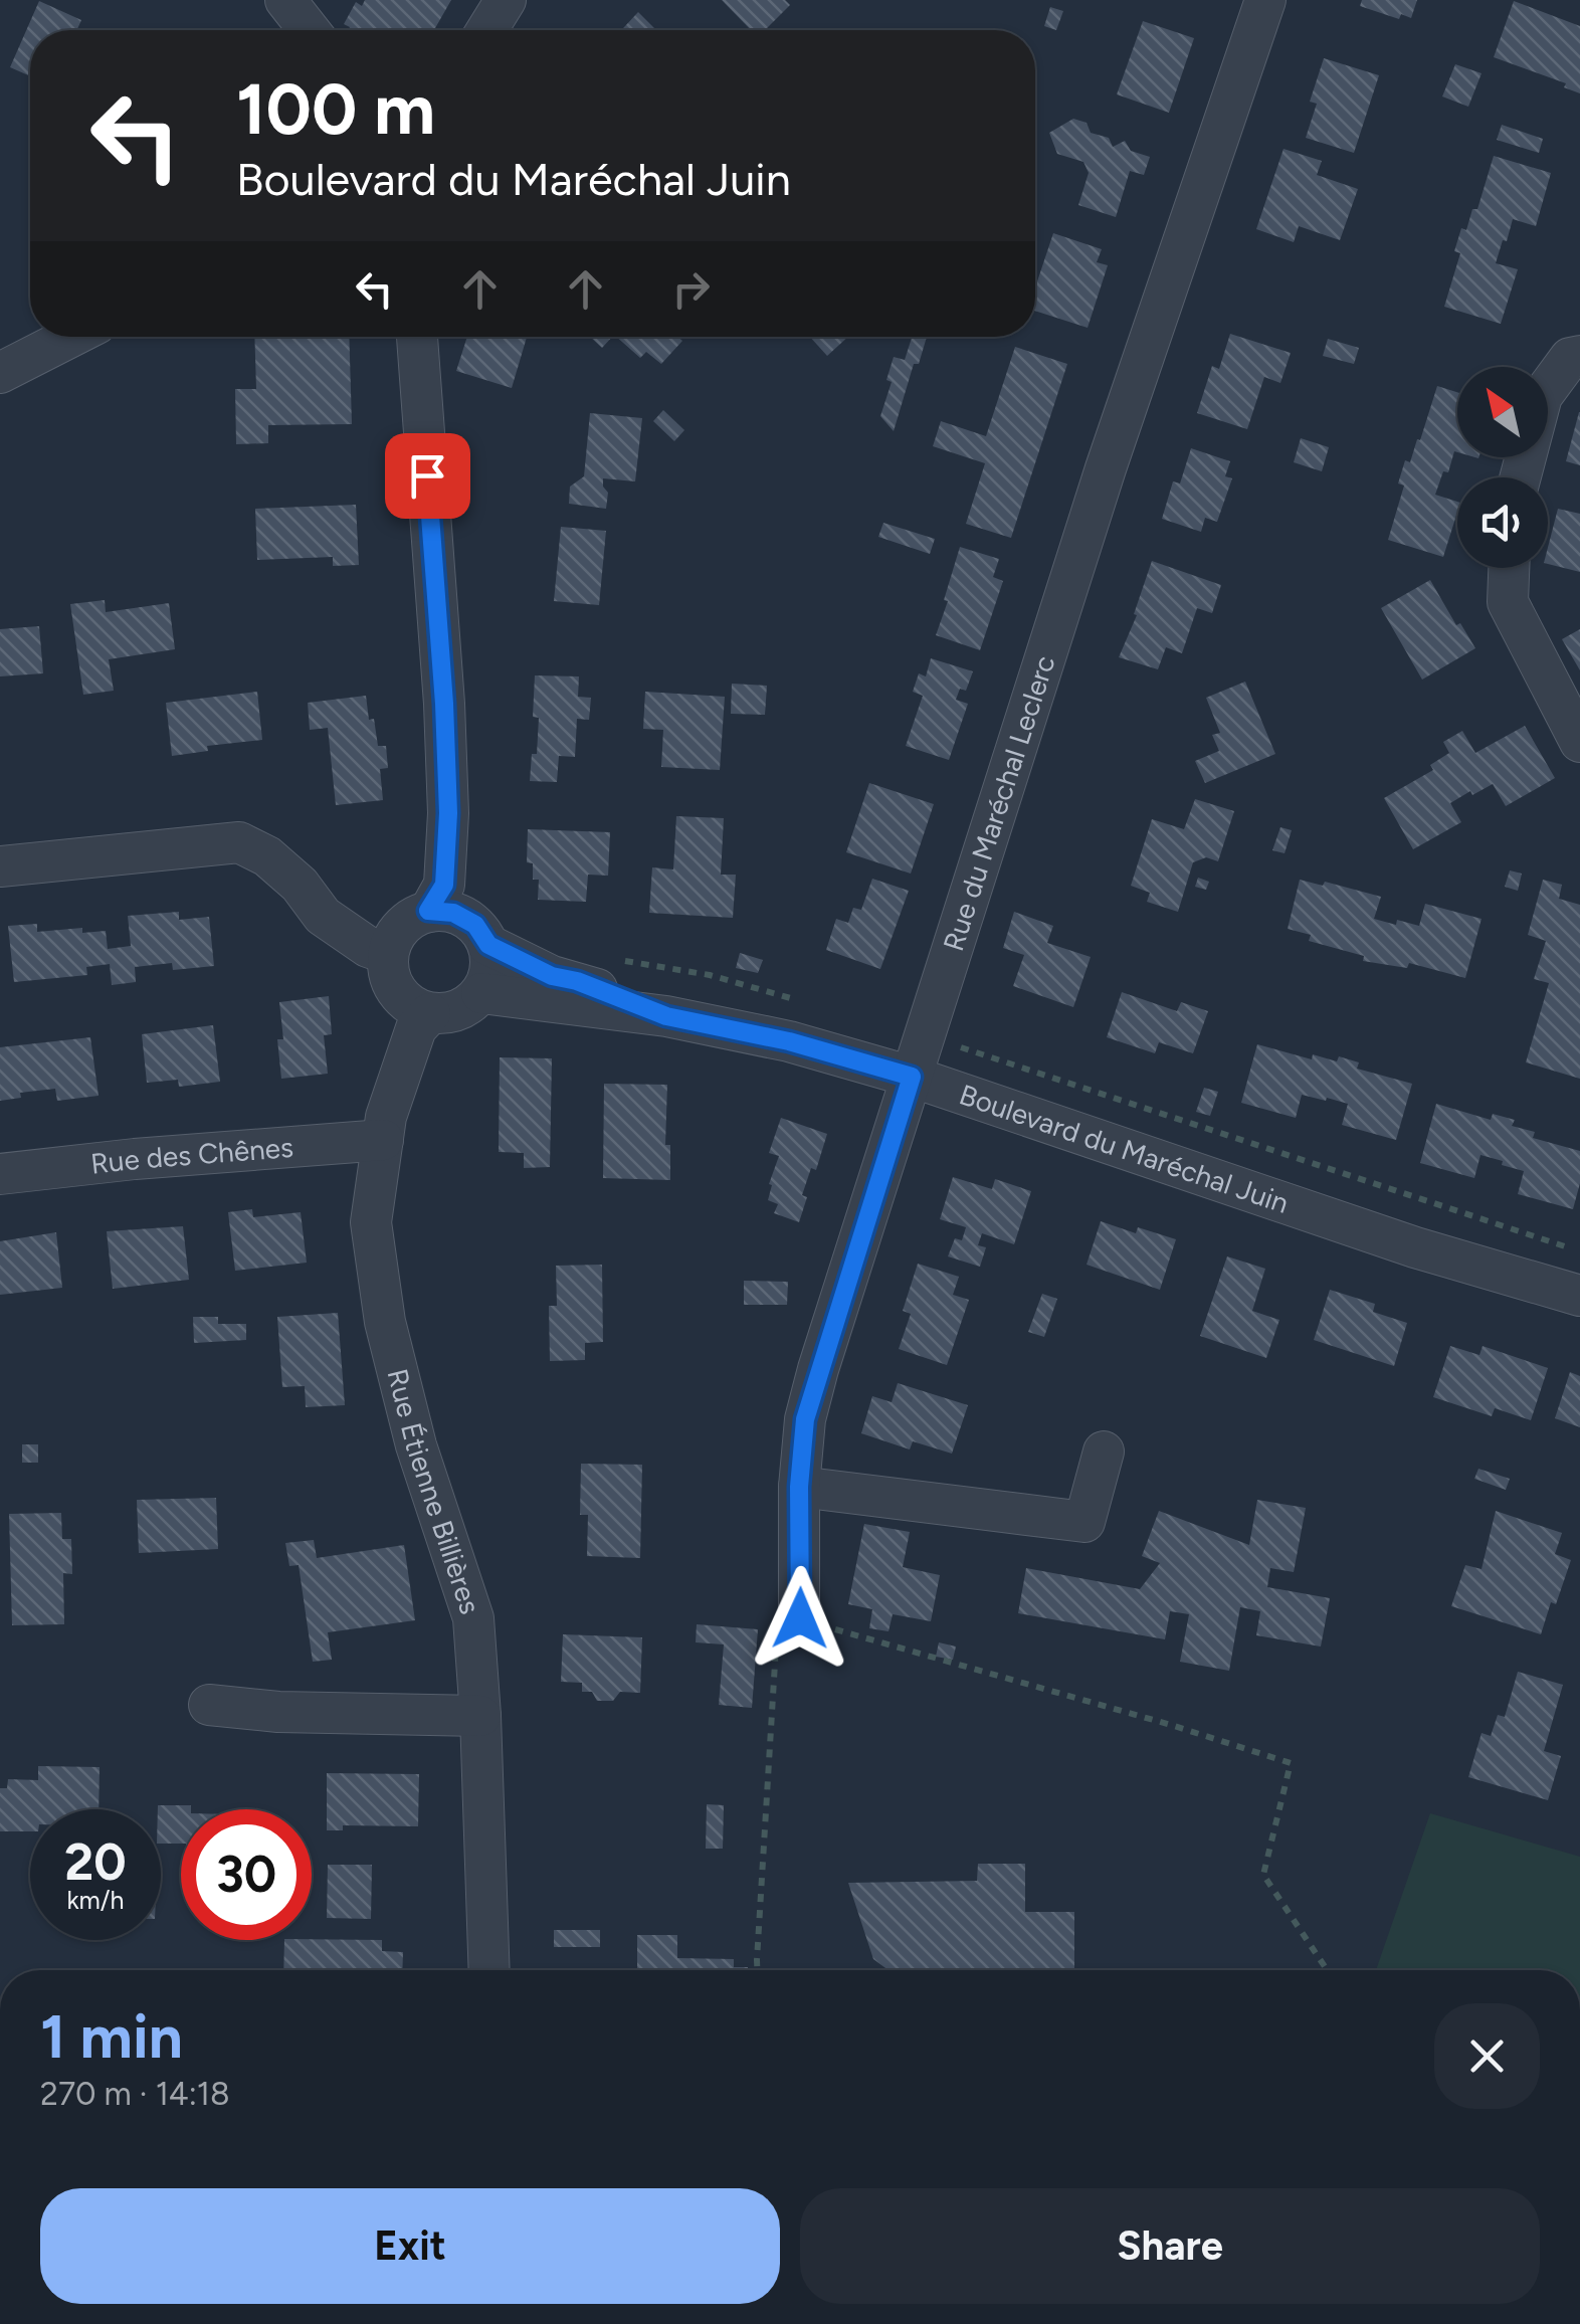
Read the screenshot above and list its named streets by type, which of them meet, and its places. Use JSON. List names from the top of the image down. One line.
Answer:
{"streets":{"street":["Rue du Maréchal Leclerc","Boulevard du Maréchal Juin","Rue des Chênes","Rue Étienne Billières"]},"crossings":[["Rue du Maréchal Leclerc","Boulevard du Maréchal Juin"],["Boulevard du Maréchal Juin","Rue Étienne Billières"],["Rue des Chênes","Rue Étienne Billières"]],"north":"top left","page":{"turn":["100 m","Boulevard du Maréchal Juin"],"speed":"20 km/h","limit":"30","heading":["1 min","270 m · 14:18"],"buttons":["Exit","Share"]}}
